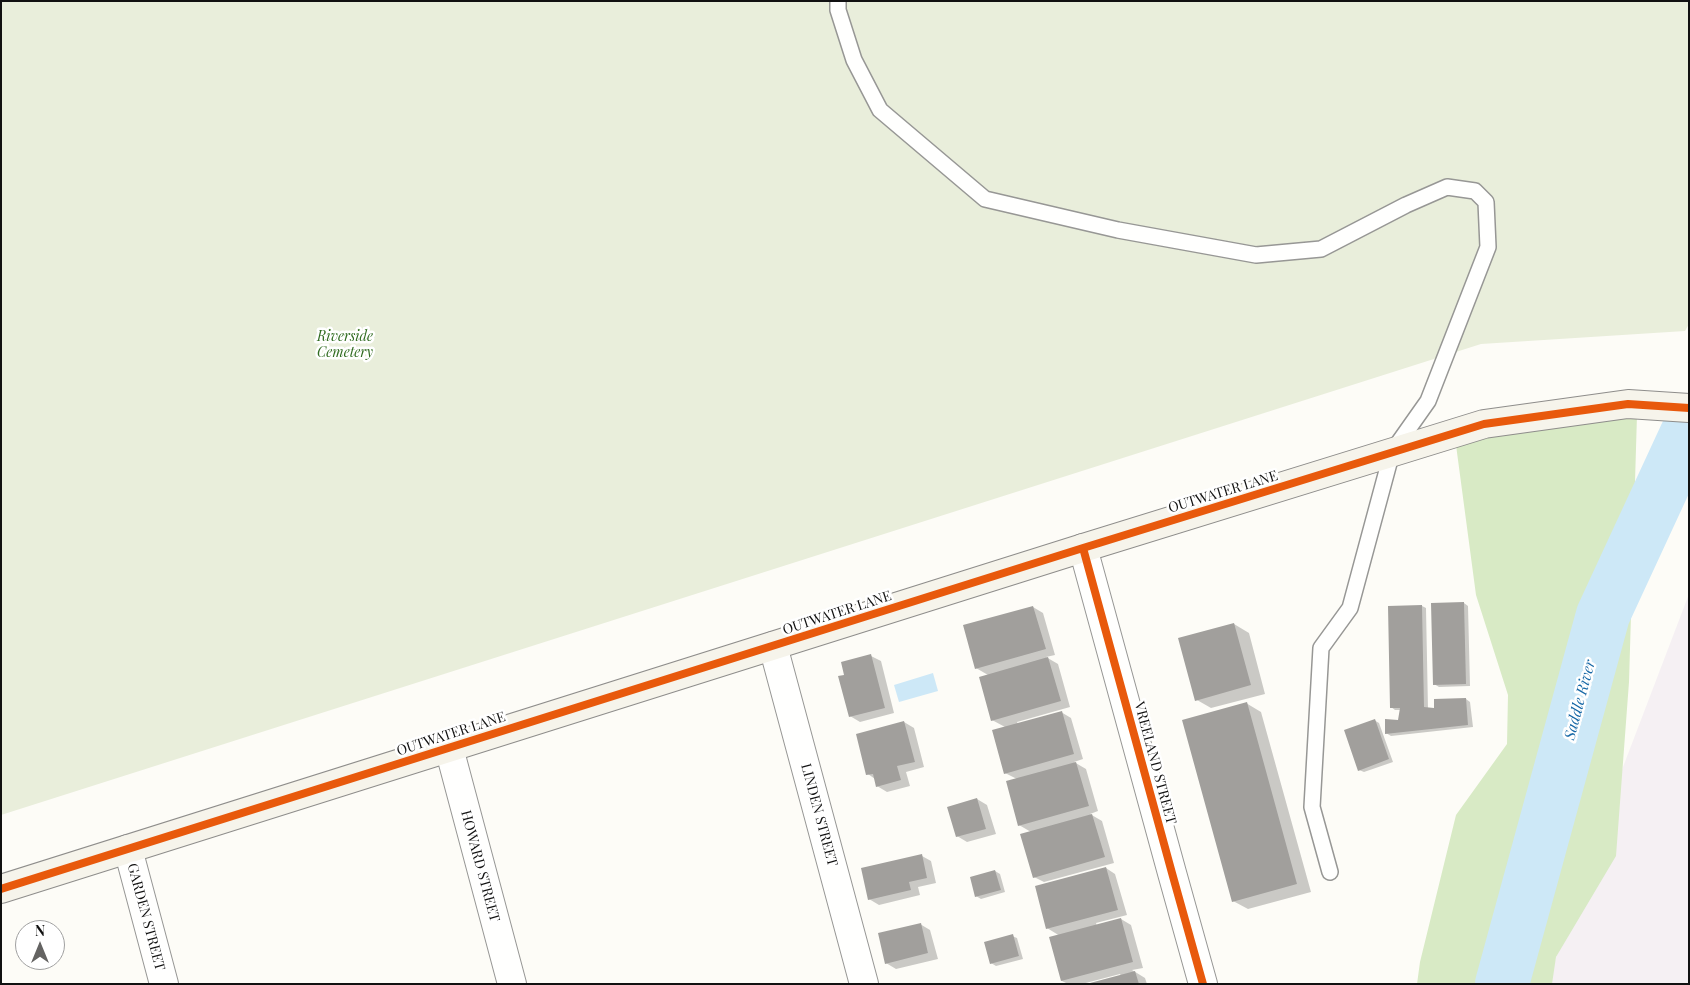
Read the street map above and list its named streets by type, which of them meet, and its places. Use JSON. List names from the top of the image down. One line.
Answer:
{"streets":{"street":["OUTWATER LANE","VREELAND STREET","LINDEN STREET","HOWARD STREET","GARDEN STREET"]},"crossings":[["OUTWATER LANE","VREELAND STREET"],["OUTWATER LANE","LINDEN STREET"],["OUTWATER LANE","HOWARD STREET"],["OUTWATER LANE","GARDEN STREET"]],"water":["Saddle River"],"parks":["Riverside Cemetery"],"north":"top"}
